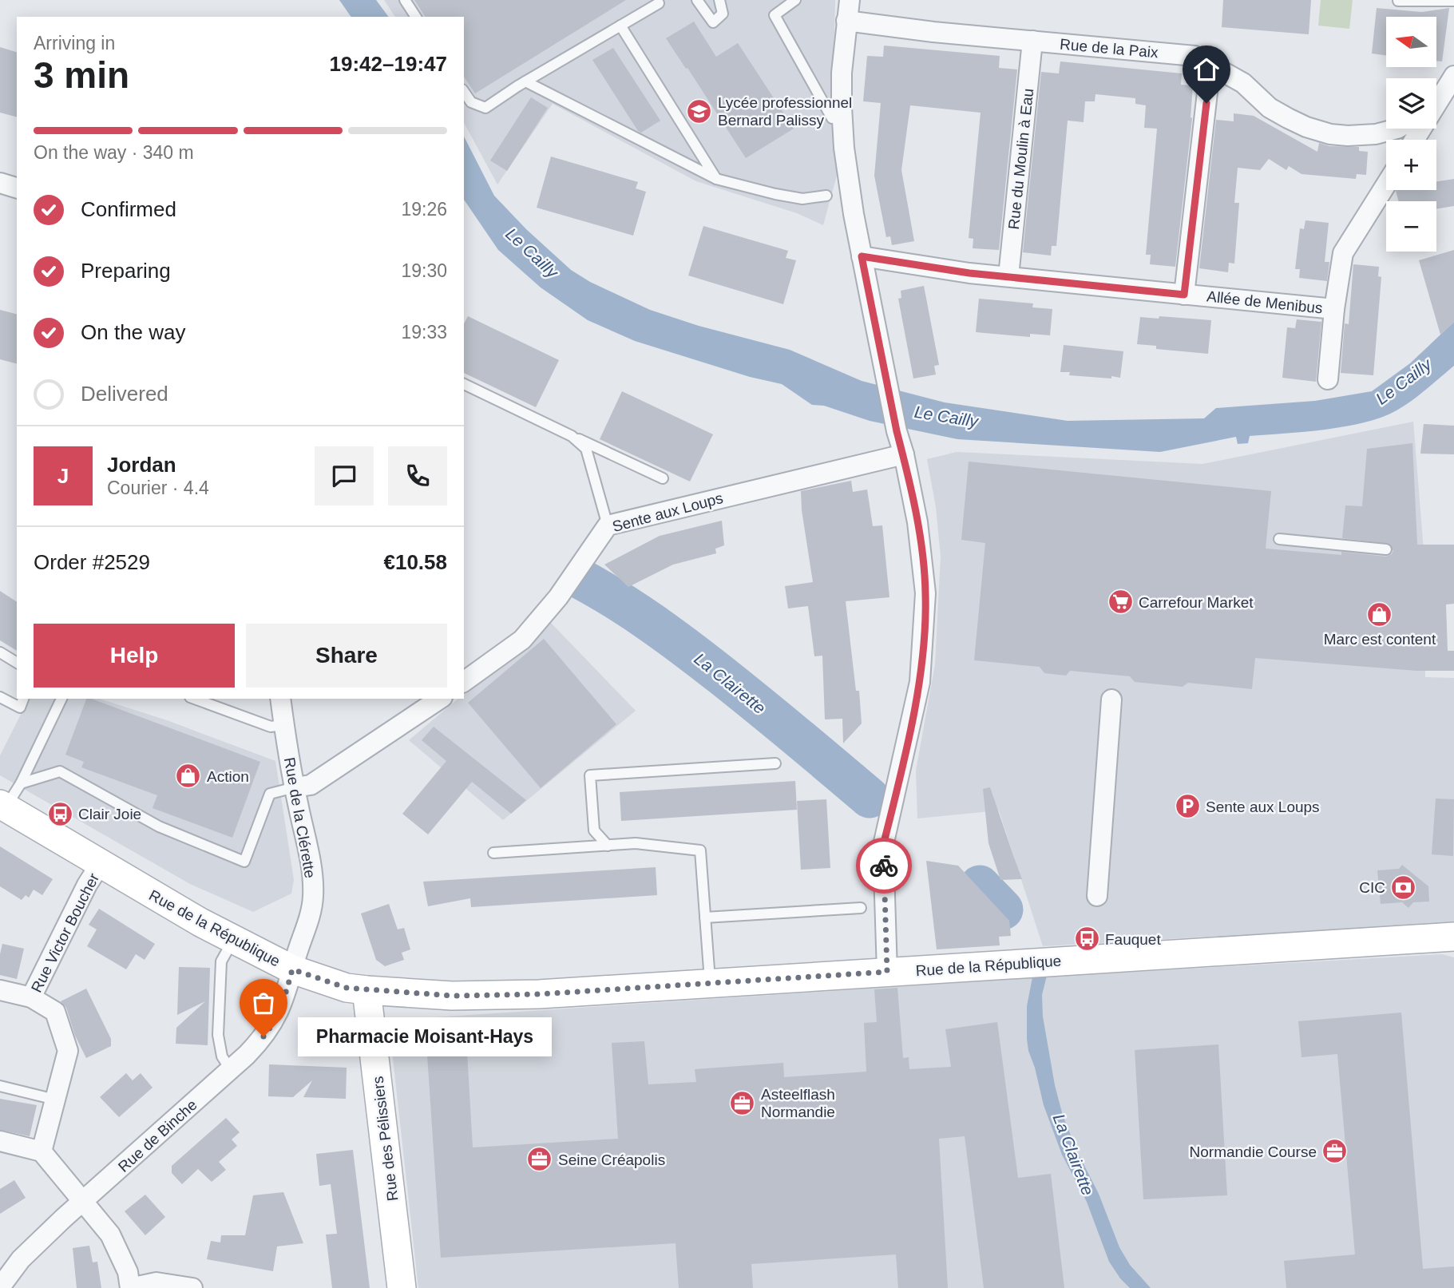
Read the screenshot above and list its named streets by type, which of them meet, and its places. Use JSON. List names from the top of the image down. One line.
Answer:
{"streets":{"street":["Rue de la Paix","Rue du Moulin à Eau","Allée de Menibus","Sente aux Loups","Rue de la Clérette","Rue de la République","Rue Victor Boucher","Rue de Binche","Rue des Pélissiers"]},"crossings":[["Rue de la Paix","Rue du Moulin à Eau"],["Rue du Moulin à Eau","Allée de Menibus"],["Rue de la Clérette","Rue de la République"],["Rue de la Clérette","Rue de Binche"],["Rue de la République","Rue Victor Boucher"],["Rue de la République","Rue de Binche"],["Rue de la République","Rue des Pélissiers"]],"water":["Le Cailly","La Clairette"],"places":{"school or university":["Lycée professionnel Bernard Palissy"],"supermarket":["Carrefour Market"],"shop":["Marc est content","Action"],"parking":["Sente aux Loups"],"bus stop":["Clair Joie","Fauquet"],"bank":["CIC"],"other":["Pharmacie Moisant-Hays"],"office":["Asteelflash Normandie","Normandie Course","Seine Créapolis"]},"north":"left","page":{"map_buttons":["+","−"],"heading":["3 min","Arriving in","19:42–19:47"],"panel":["Jordan","Courier · 4.4","Order #2529","€10.58"],"bar":"On the way · 340 m","list":[["Confirmed","19:26"],["Preparing","19:30"],["On the way","19:33"],"Delivered"],"round":"J","buttons":["Help","Share"],"bubble":"Pharmacie Moisant-Hays"}}
